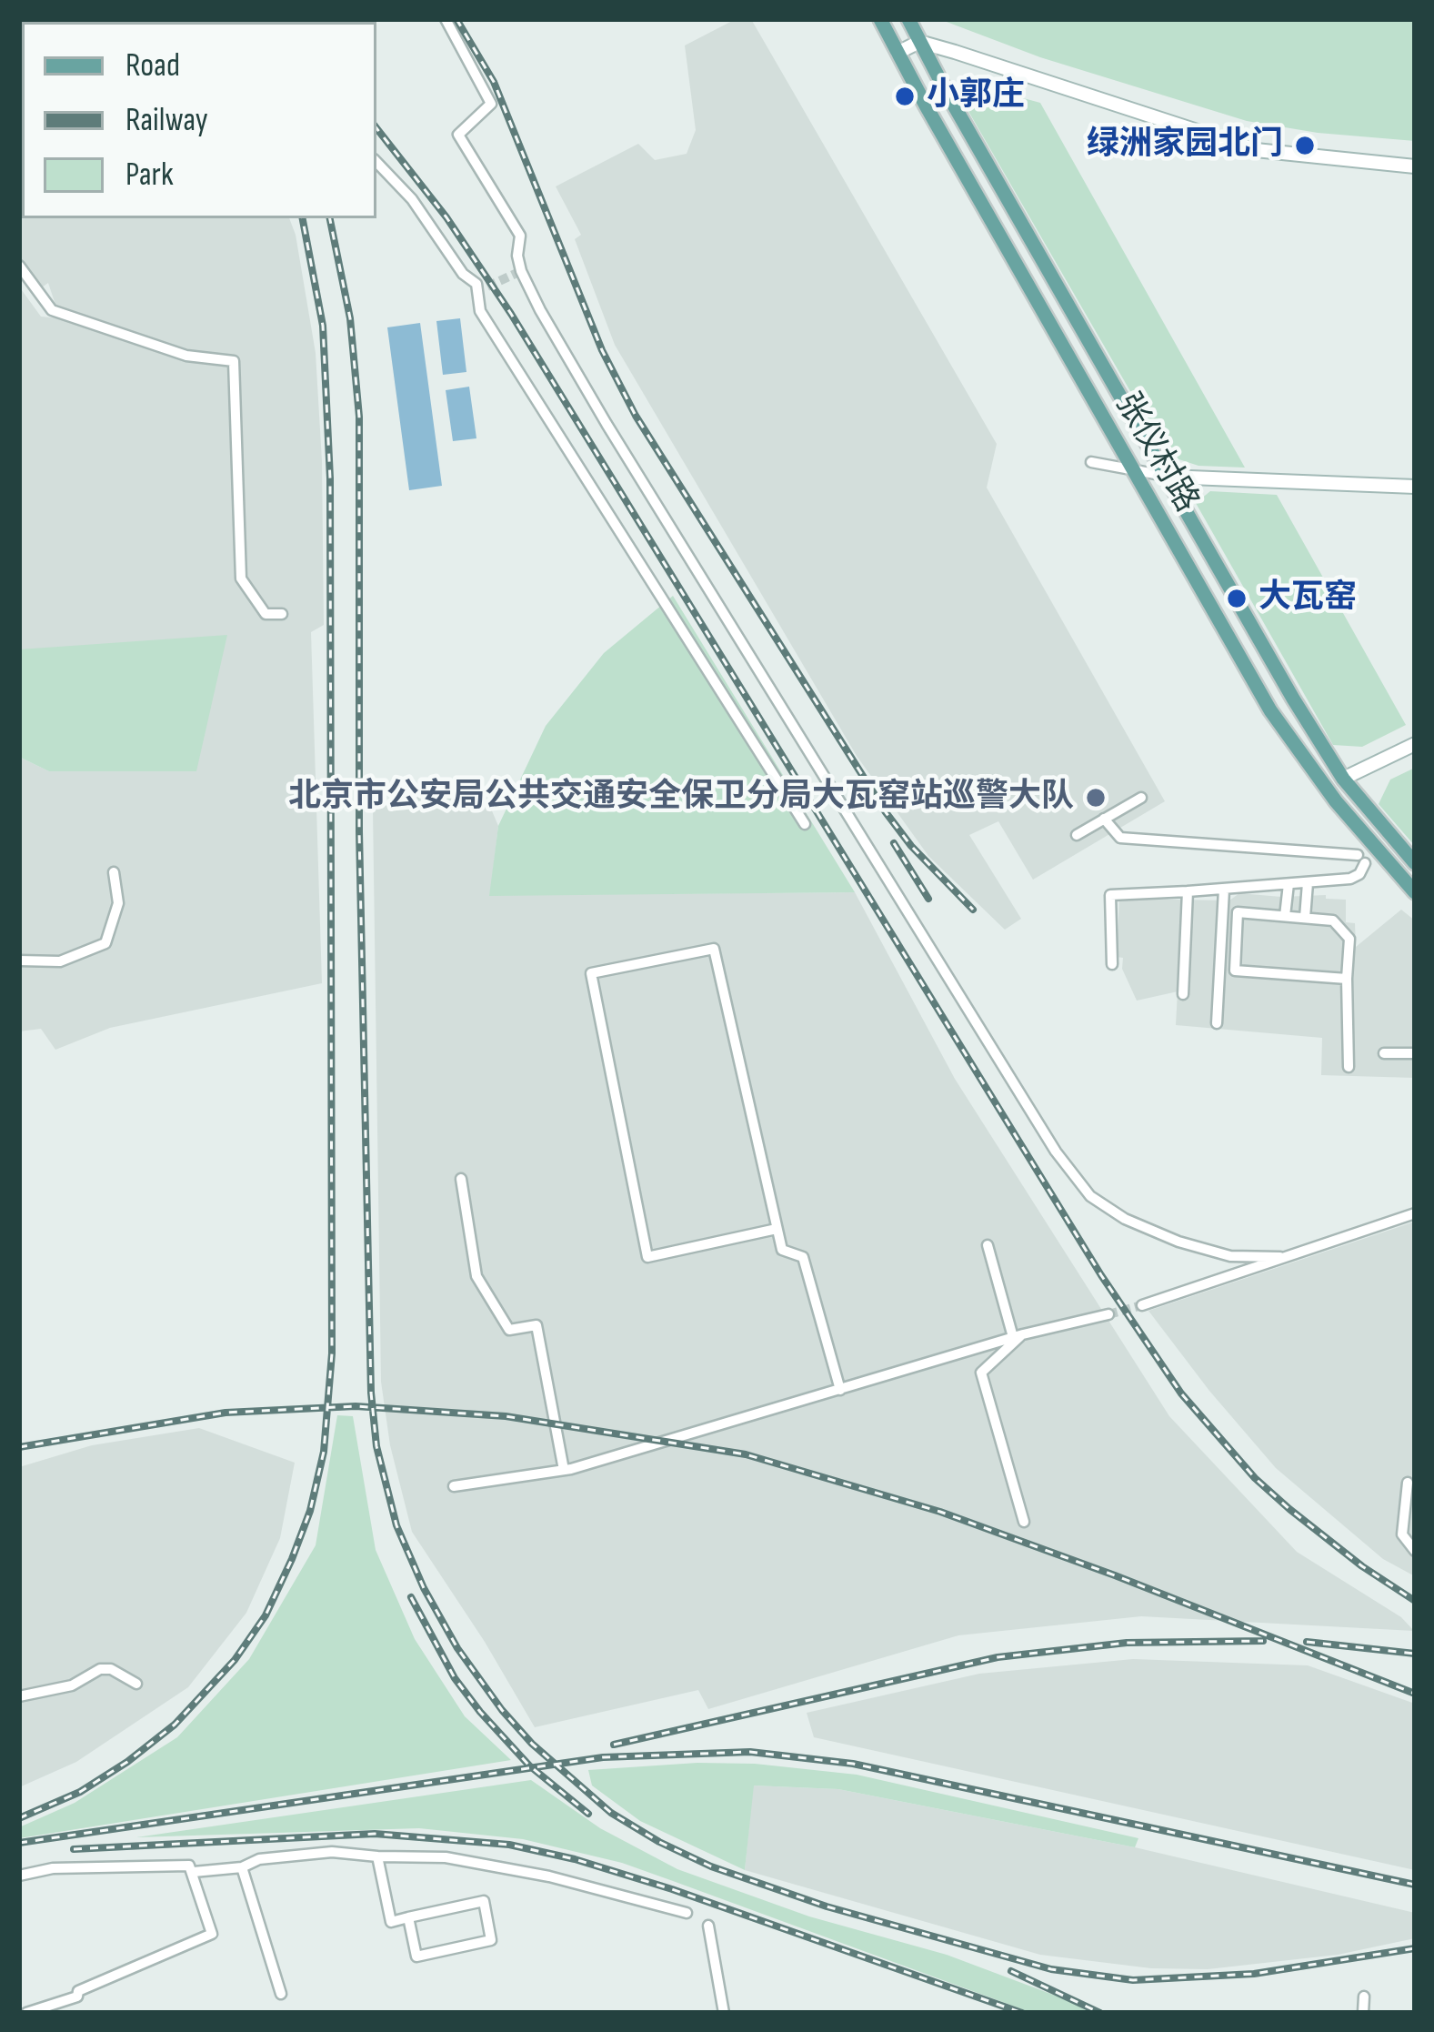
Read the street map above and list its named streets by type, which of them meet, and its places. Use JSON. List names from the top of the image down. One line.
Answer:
{"streets":{"main road":["张仪村路"]},"places":["小郭庄","绿洲家园北门","大瓦窑","北京市公安局公共交通安全保卫分局大瓦窑站巡警大队"],"legend":["Road","Railway","Park"]}
